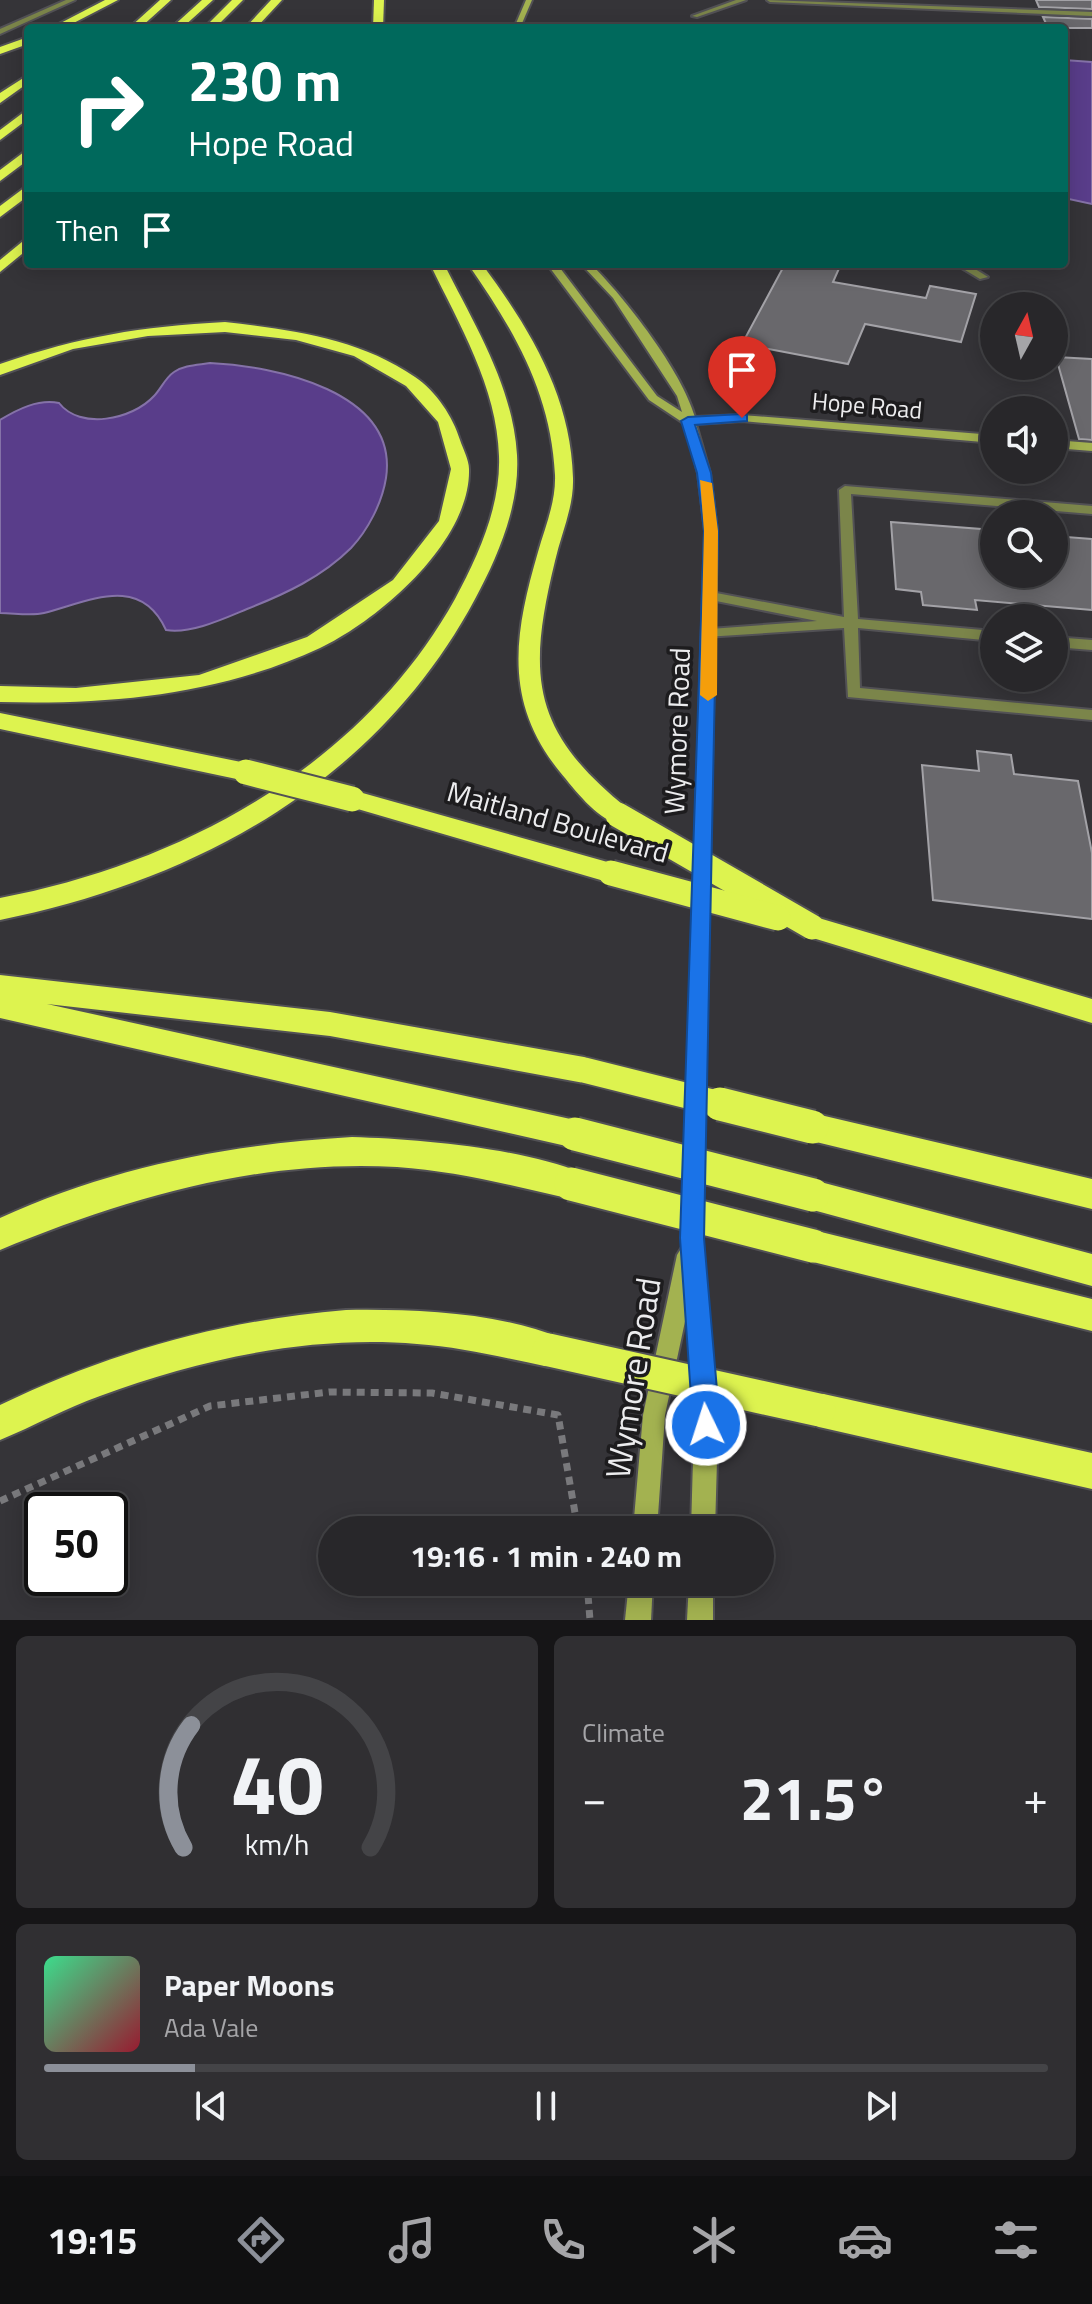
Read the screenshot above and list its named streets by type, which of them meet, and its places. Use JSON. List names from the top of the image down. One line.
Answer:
{"streets":{"highway":["Maitland Boulevard"],"main road":["Hope Road","Wymore Road"]},"crossings":[["Hope Road","Wymore Road"]],"north":"top","page":{"turn":["230 m","Hope Road"],"then":"Then","limit":"50","trip":"19:16 · 1 min · 240 m","tile":"Climate","heat":["−","21.5°","+"],"song":["Paper Moons","Ada Vale"],"tabs":"19:15","gauge":["40","km/h"]}}
